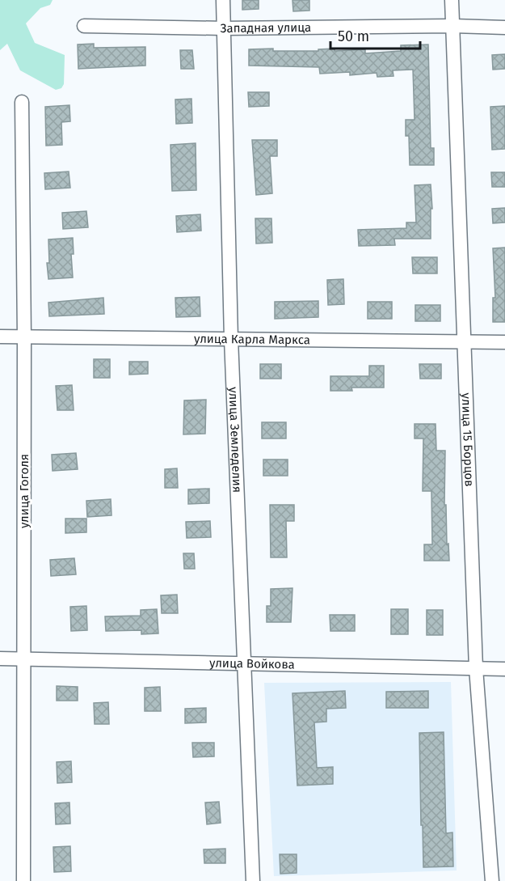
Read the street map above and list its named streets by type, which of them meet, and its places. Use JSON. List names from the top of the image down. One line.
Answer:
{"streets":{"street":["Западная улица","улица Карла Маркса","улица Земледелия","улица 15 Борцов","улица Гоголя","улица Войкова"]},"crossings":[["Западная улица","улица Земледелия"],["Западная улица","улица 15 Борцов"],["улица Карла Маркса","улица Земледелия"],["улица Карла Маркса","улица 15 Борцов"],["улица Карла Маркса","улица Гоголя"],["улица Земледелия","улица Войкова"],["улица 15 Борцов","улица Войкова"],["улица Гоголя","улица Войкова"]],"scale_bar":"50 m"}
